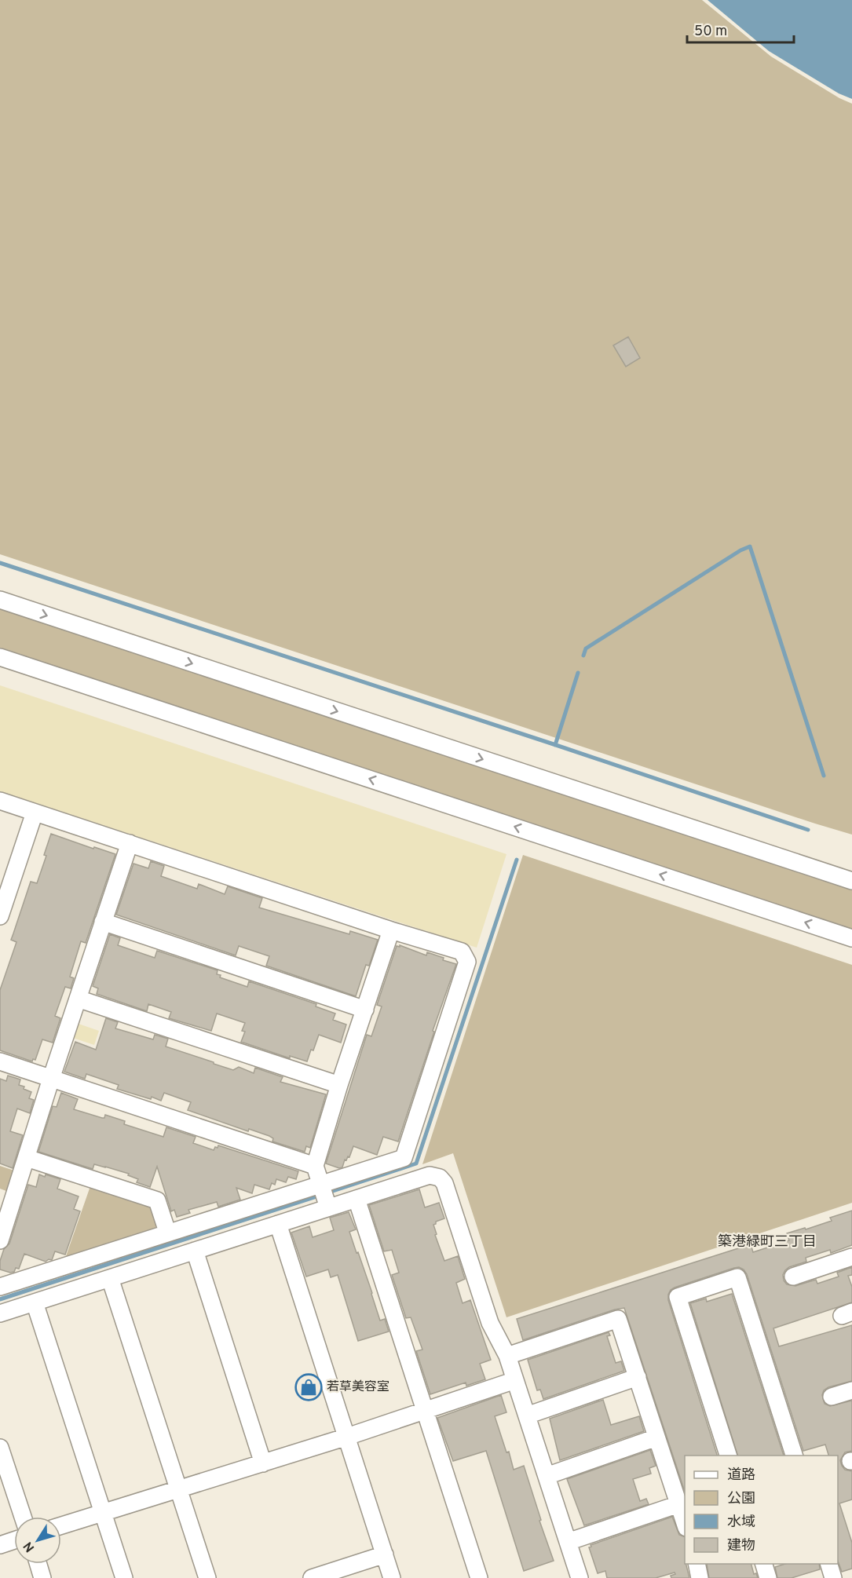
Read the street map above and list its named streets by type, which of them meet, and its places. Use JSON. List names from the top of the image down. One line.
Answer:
{"districts":["築港緑町三丁目"],"places":{"shop":["若草美容室"]},"legend":["道路","公園","水域","建物"],"scale_bar":"50 m","north":"bottom left"}
